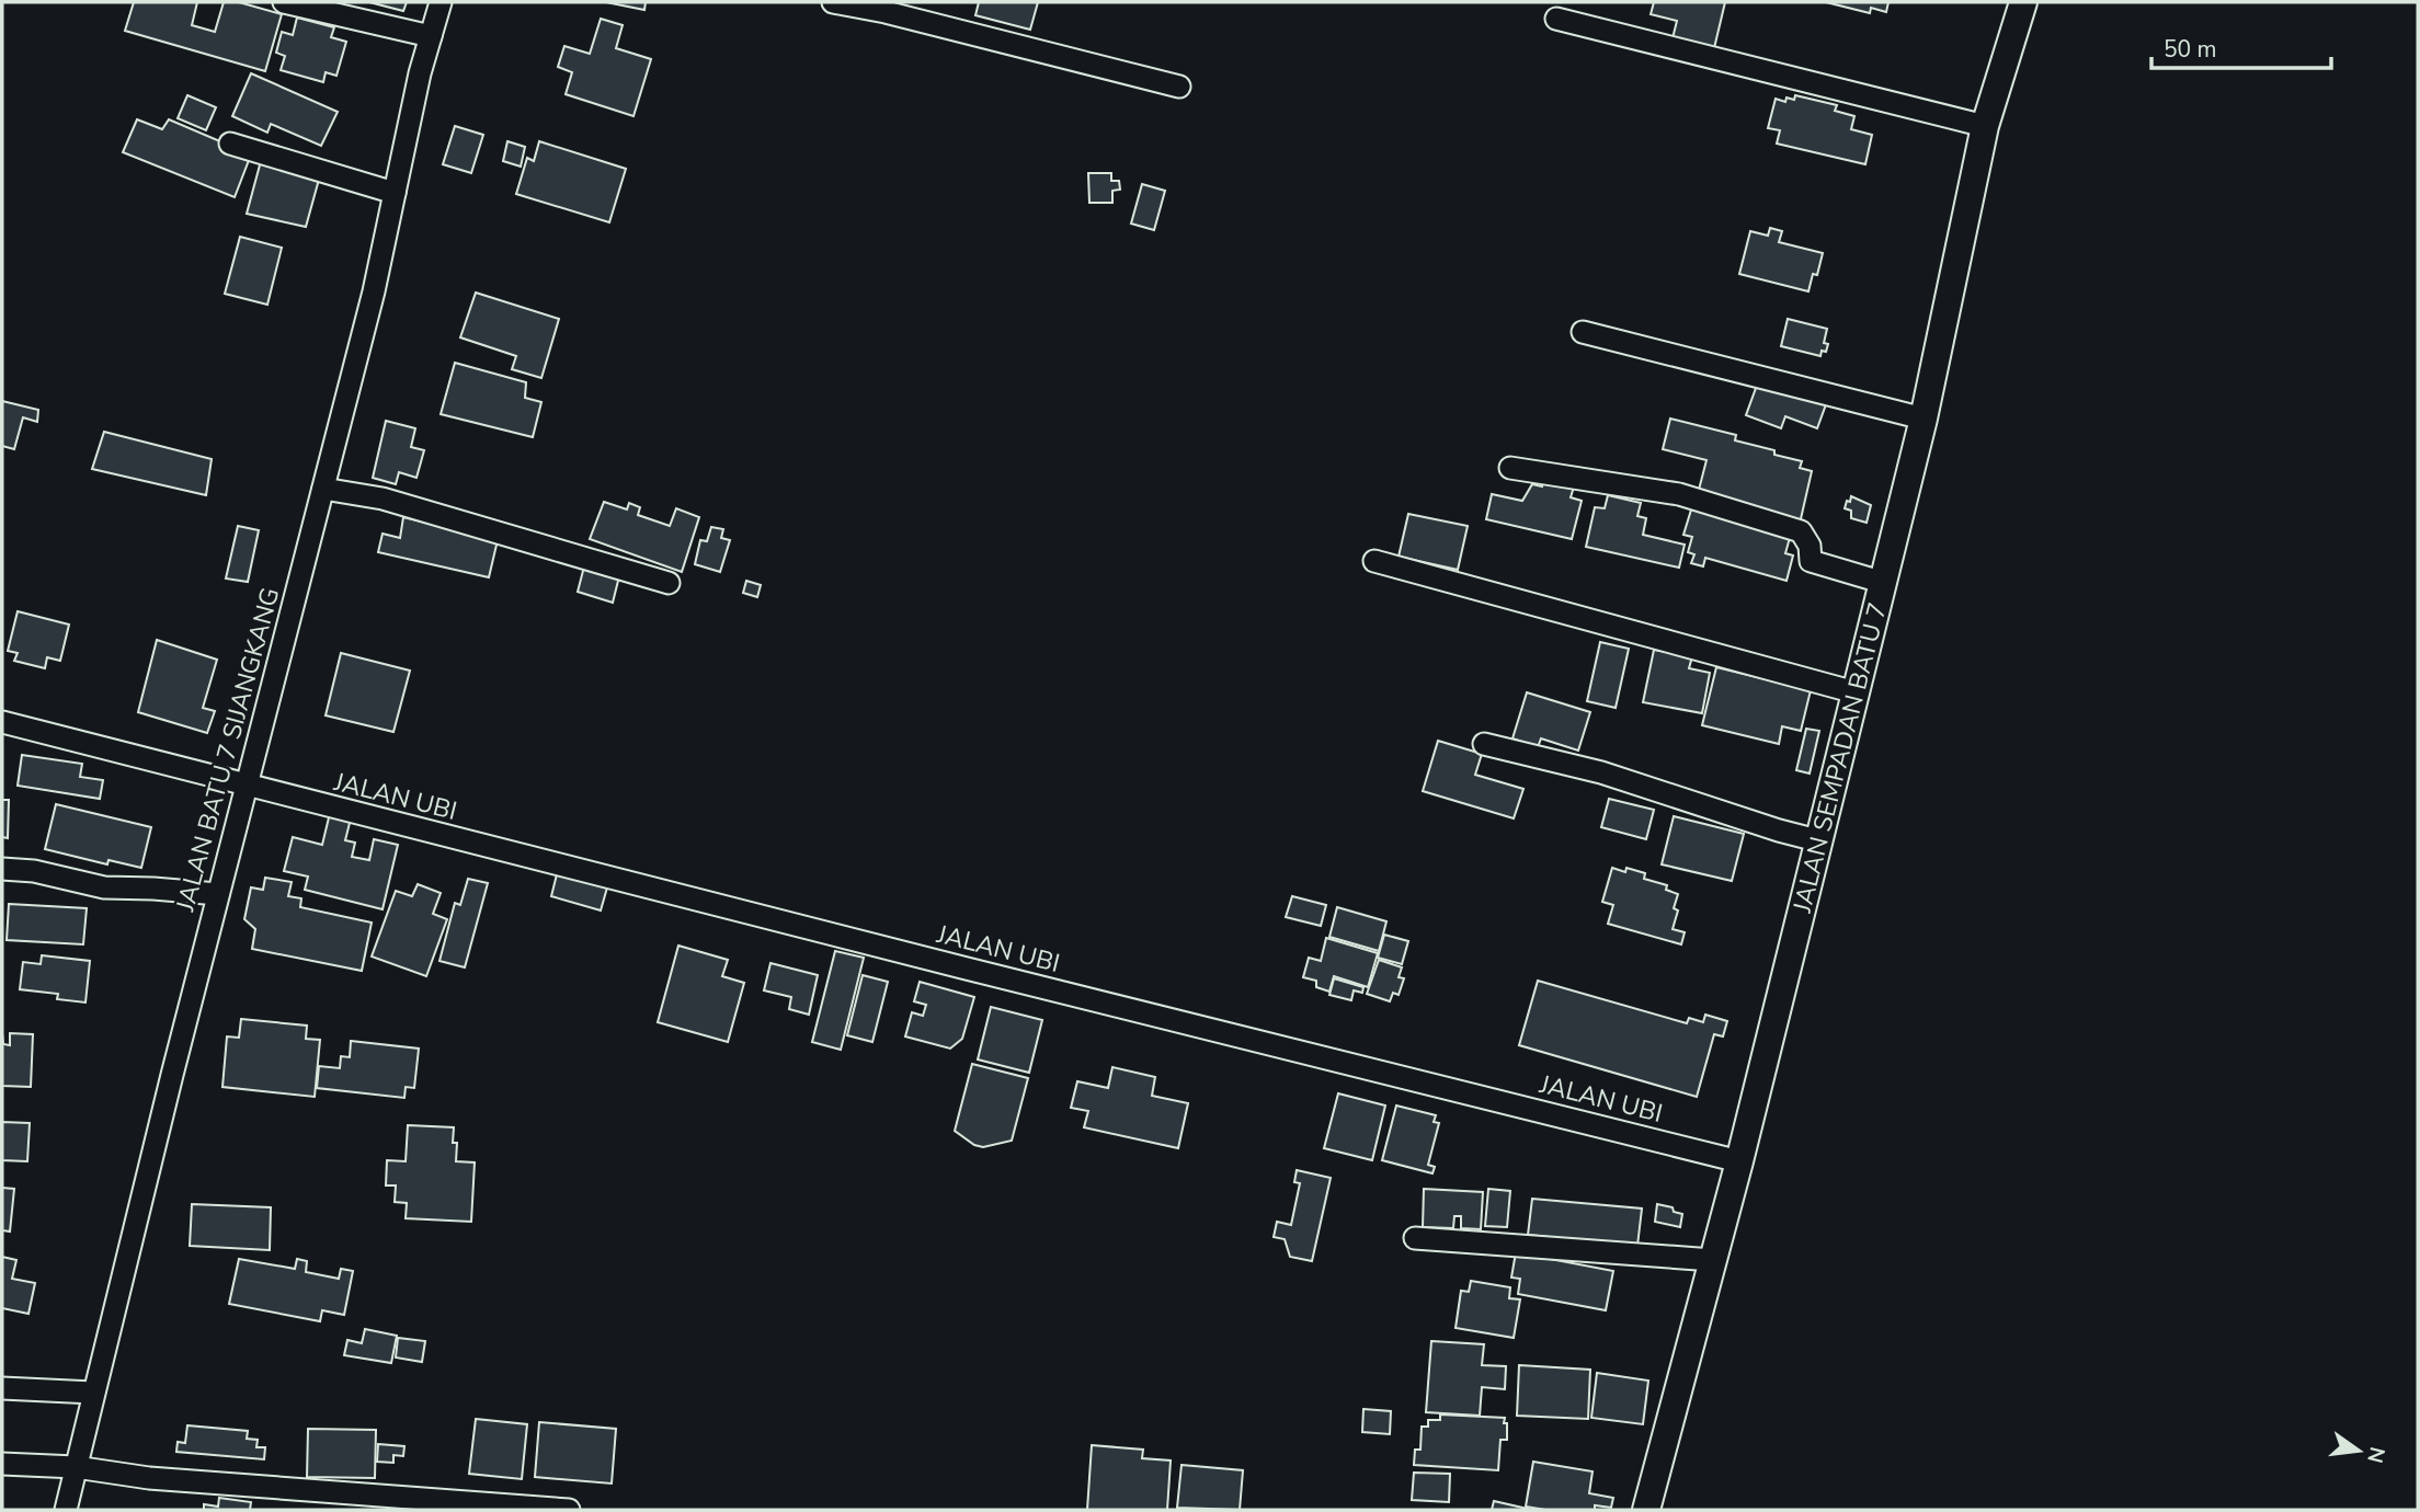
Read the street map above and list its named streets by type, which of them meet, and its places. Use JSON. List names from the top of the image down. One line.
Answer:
{"streets":{"street":["JALAN BATU 7 SIJANGKANG","JALAN SEMPADAN BATU 7","JALAN UBI"]},"crossings":[["JALAN BATU 7 SIJANGKANG","JALAN UBI"],["JALAN SEMPADAN BATU 7","JALAN UBI"]],"scale_bar":"50 m","north":"right"}
